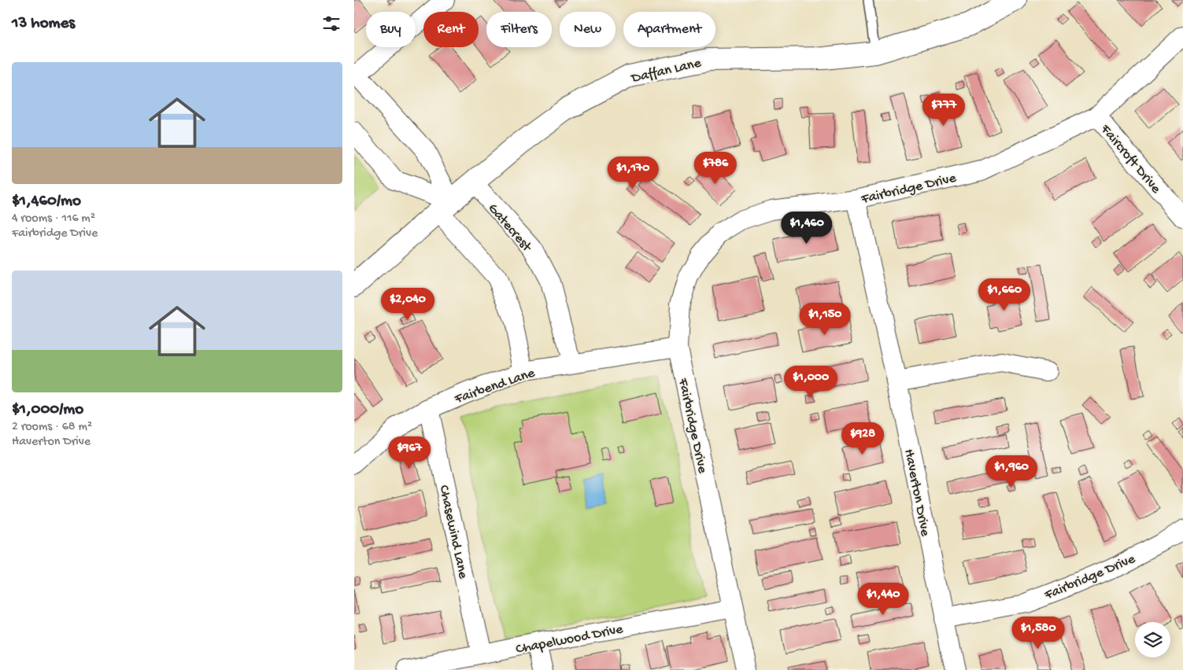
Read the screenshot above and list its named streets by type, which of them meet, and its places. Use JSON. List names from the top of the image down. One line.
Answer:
{"streets":{"street":["Daffan Lane","Faircroft Drive","Fairbridge Drive","Gatecrest","Fairbend Lane","Haverton Drive","Chasewind Lane","Chapelwood Drive"]},"crossings":[["Daffan Lane","Gatecrest"],["Faircroft Drive","Fairbridge Drive"],["Fairbridge Drive","Fairbend Lane"],["Fairbridge Drive","Haverton Drive"],["Fairbridge Drive","Chapelwood Drive"],["Gatecrest","Fairbend Lane"],["Fairbend Lane","Chasewind Lane"],["Chasewind Lane","Chapelwood Drive"]],"page":{"heading":"13 homes","chip":["Buy","Rent","Filters","New","Apartment"],"list":[{"name":"$1,460/mo","note":"4 rooms · 116 m² · Fairbridge Drive"},{"name":"$1,000/mo","note":"2 rooms · 68 m² · Haverton Drive"}],"price":["$777","$786","$1,170","$1,460","$1,660","$2,040","$1,150","$1,000","$928","$967","$1,960","$1,440","$1,580"]}}
